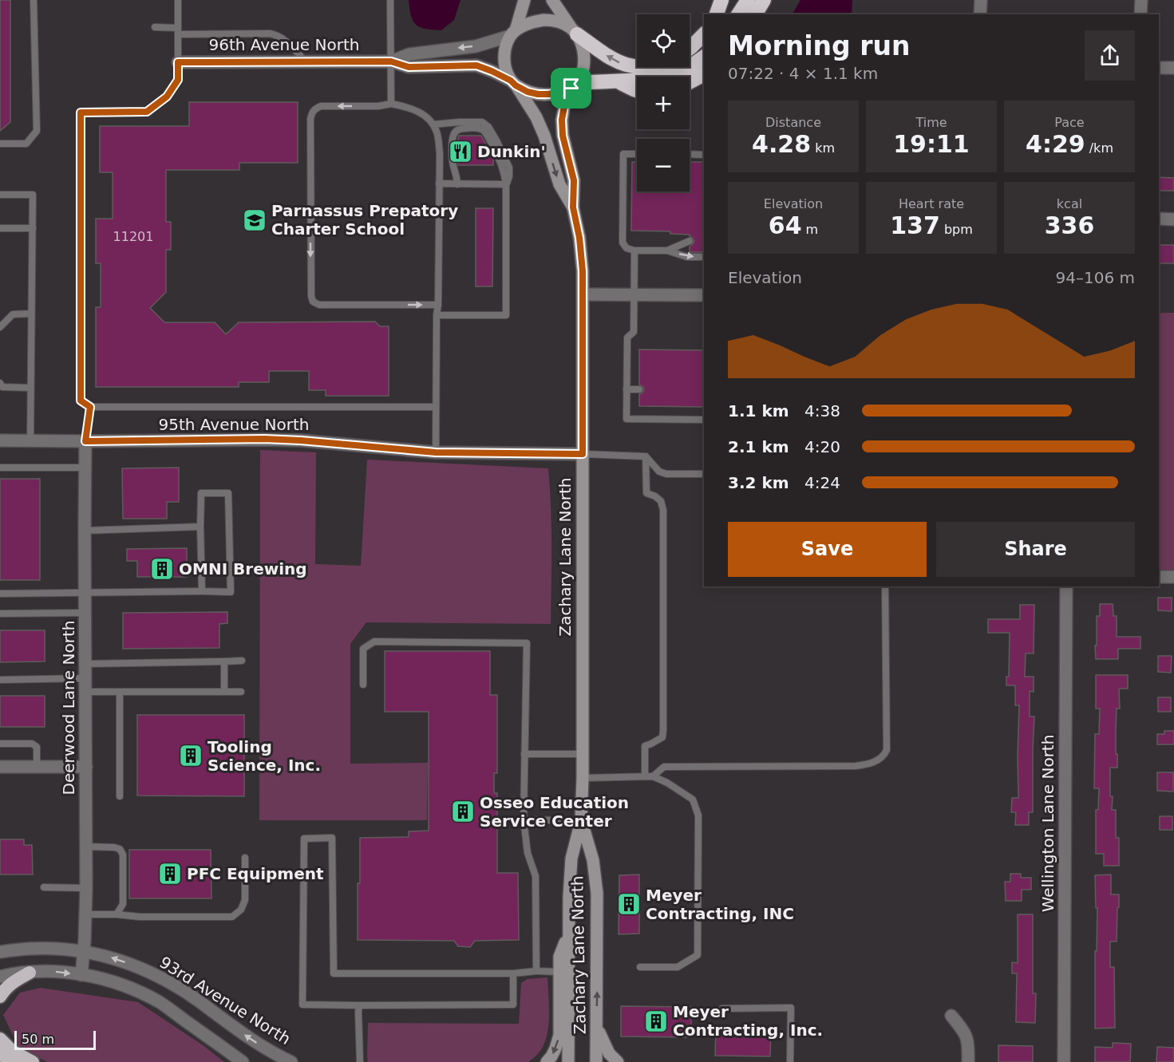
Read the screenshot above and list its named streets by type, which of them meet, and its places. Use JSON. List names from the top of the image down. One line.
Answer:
{"streets":{"main road":["Zachary Lane North"],"street":["96th Avenue North","95th Avenue North","Deerwood Lane North","Wellington Lane North","93rd Avenue North"]},"crossings":[["96th Avenue North","Zachary Lane North"],["95th Avenue North","Zachary Lane North"],["95th Avenue North","Deerwood Lane North"],["Deerwood Lane North","93rd Avenue North"]],"places":{"restaurant":["Dunkin'"],"school or university":["Parnassus Prepatory Charter School"],"building":["OMNI Brewing","Tooling Science, Inc.","Osseo Education Service Center","PFC Equipment","Meyer Contracting, INC","Meyer Contracting, Inc."]},"house_numbers":["11201"],"scale_bar":"50 m","page":{"map_buttons":["+","−"],"heading":["Morning run","07:22 · 4 × 1.1 km"],"stats":[["Distance","4.28 km"],["Time","19:11"],["Pace","4:29 /km"],["Elevation","64 m"],["Heart rate","137 bpm"],["kcal","336"]],"chart":["Elevation","94–106 m"],"list":[{"name":"1.1 km","note":"4:38"},{"name":"2.1 km","note":"4:20"},{"name":"3.2 km","note":"4:24"}],"buttons":["Save","Share"],"scale":"50 m"}}
